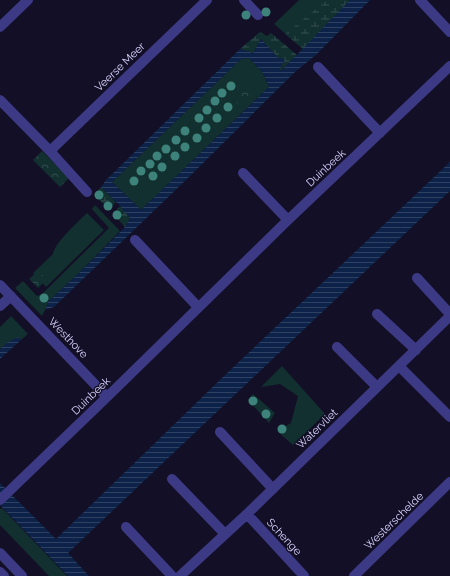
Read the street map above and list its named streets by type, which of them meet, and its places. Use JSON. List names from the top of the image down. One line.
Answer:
{"streets":{"street":["Veerse Meer","Duinbeek","Westhove","Watervliet","Westerschelde","Schenge"]},"crossings":[["Duinbeek","Westhove"],["Watervliet","Schenge"]]}
